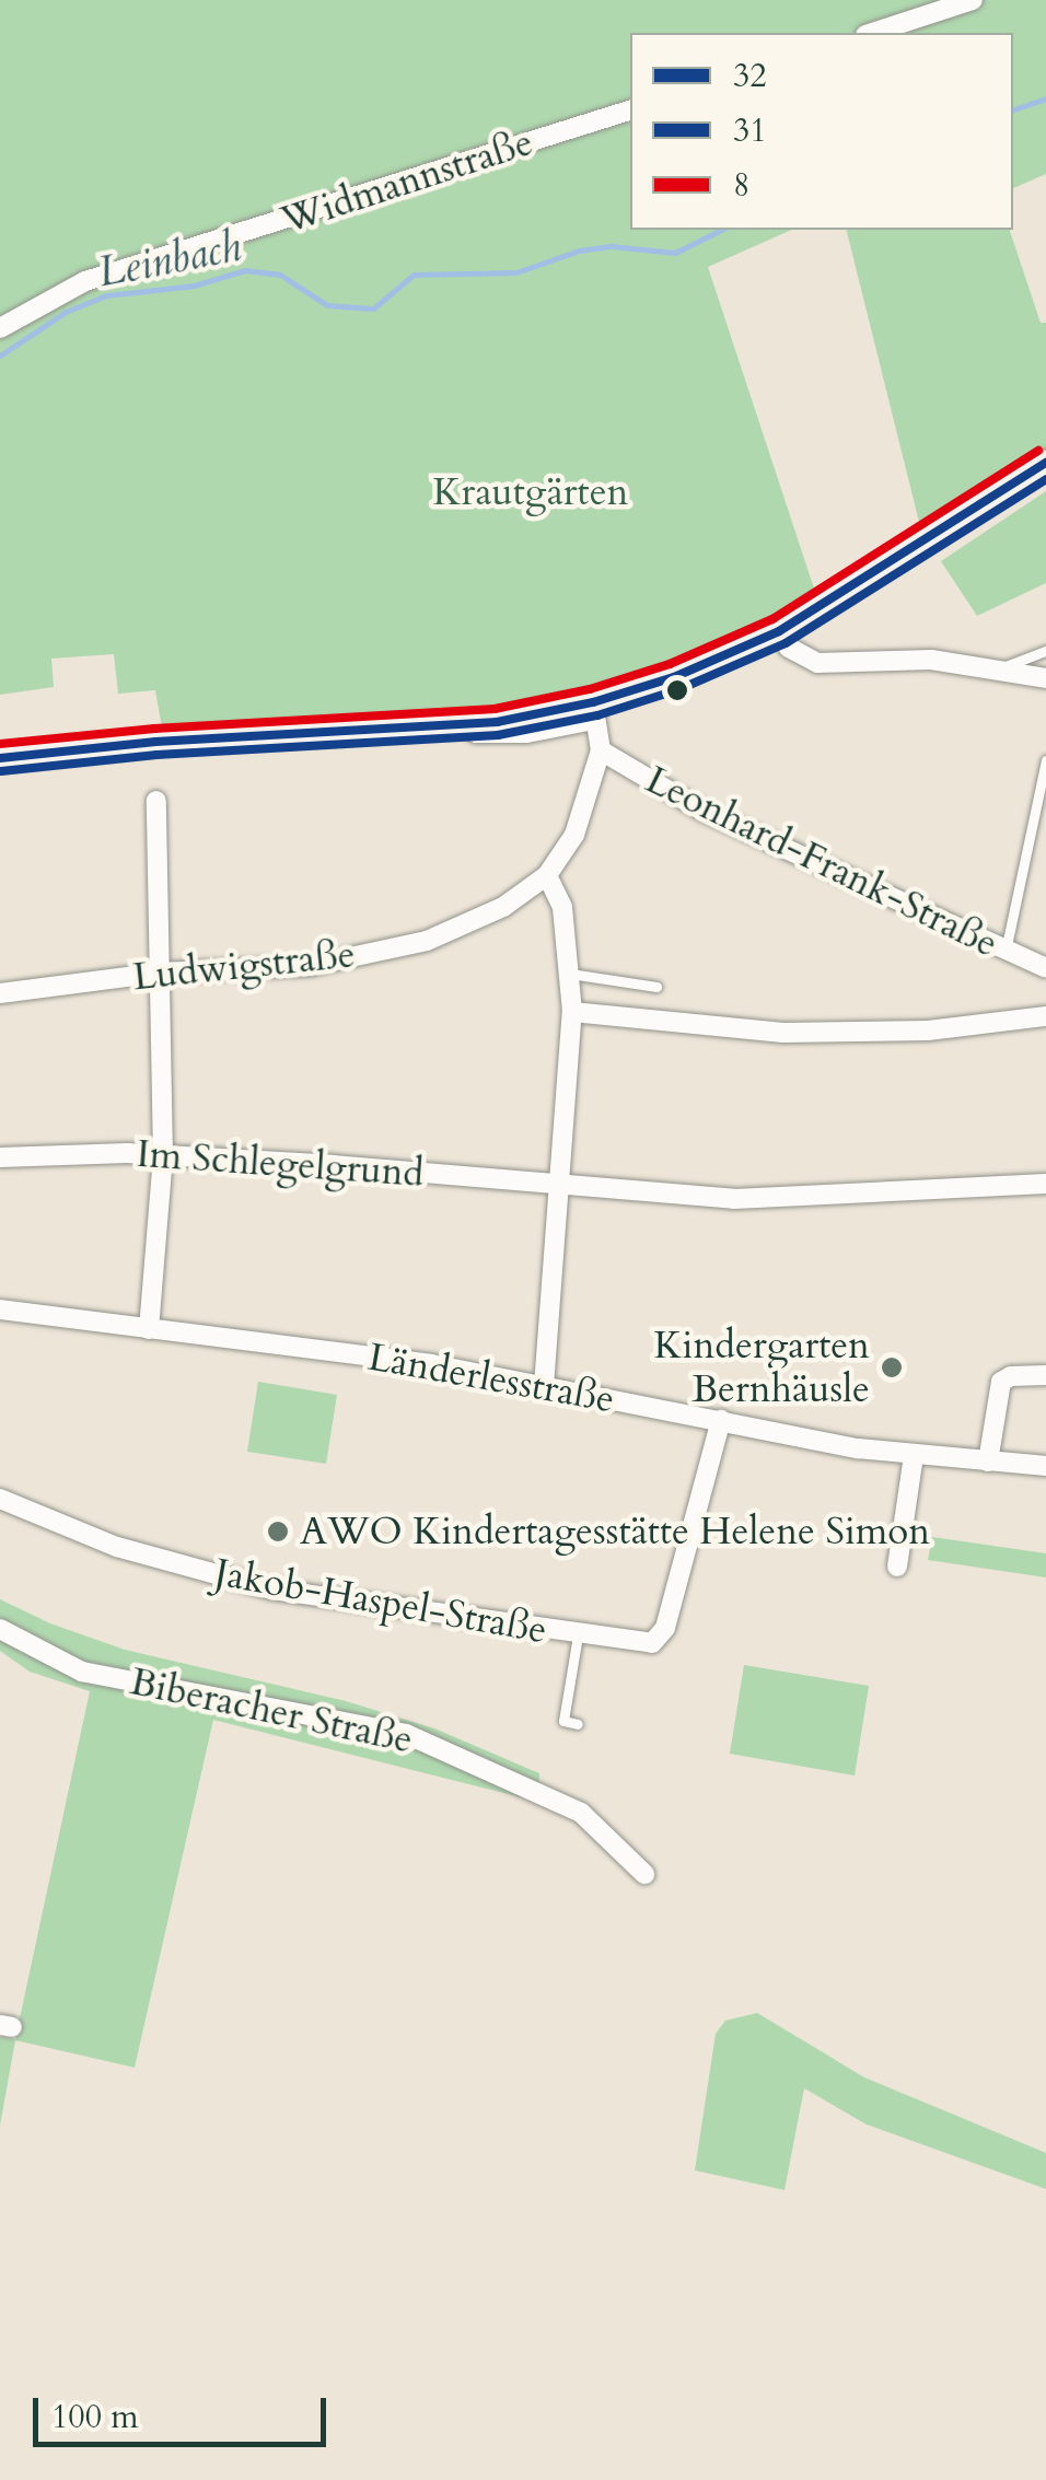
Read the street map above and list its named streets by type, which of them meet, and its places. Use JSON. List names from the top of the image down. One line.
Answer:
{"streets":{"street":["Widmannstraße","Leonhard-Frank-Straße","Ludwigstraße","Im Schlegelgrund","Länderlesstraße","Jakob-Haspel-Straße","Biberacher Straße"]},"crossings":[["Leonhard-Frank-Straße","Ludwigstraße"],["Länderlesstraße","Jakob-Haspel-Straße"]],"water":["Leinbach"],"parks":["Krautgärten"],"places":["Kindergarten Bernhäusle","AWO Kindertagesstätte Helene Simon"],"lines":["transit line 8","transit line 32","transit line 31"],"legend":["32","31","8"],"scale_bar":"100 m"}
